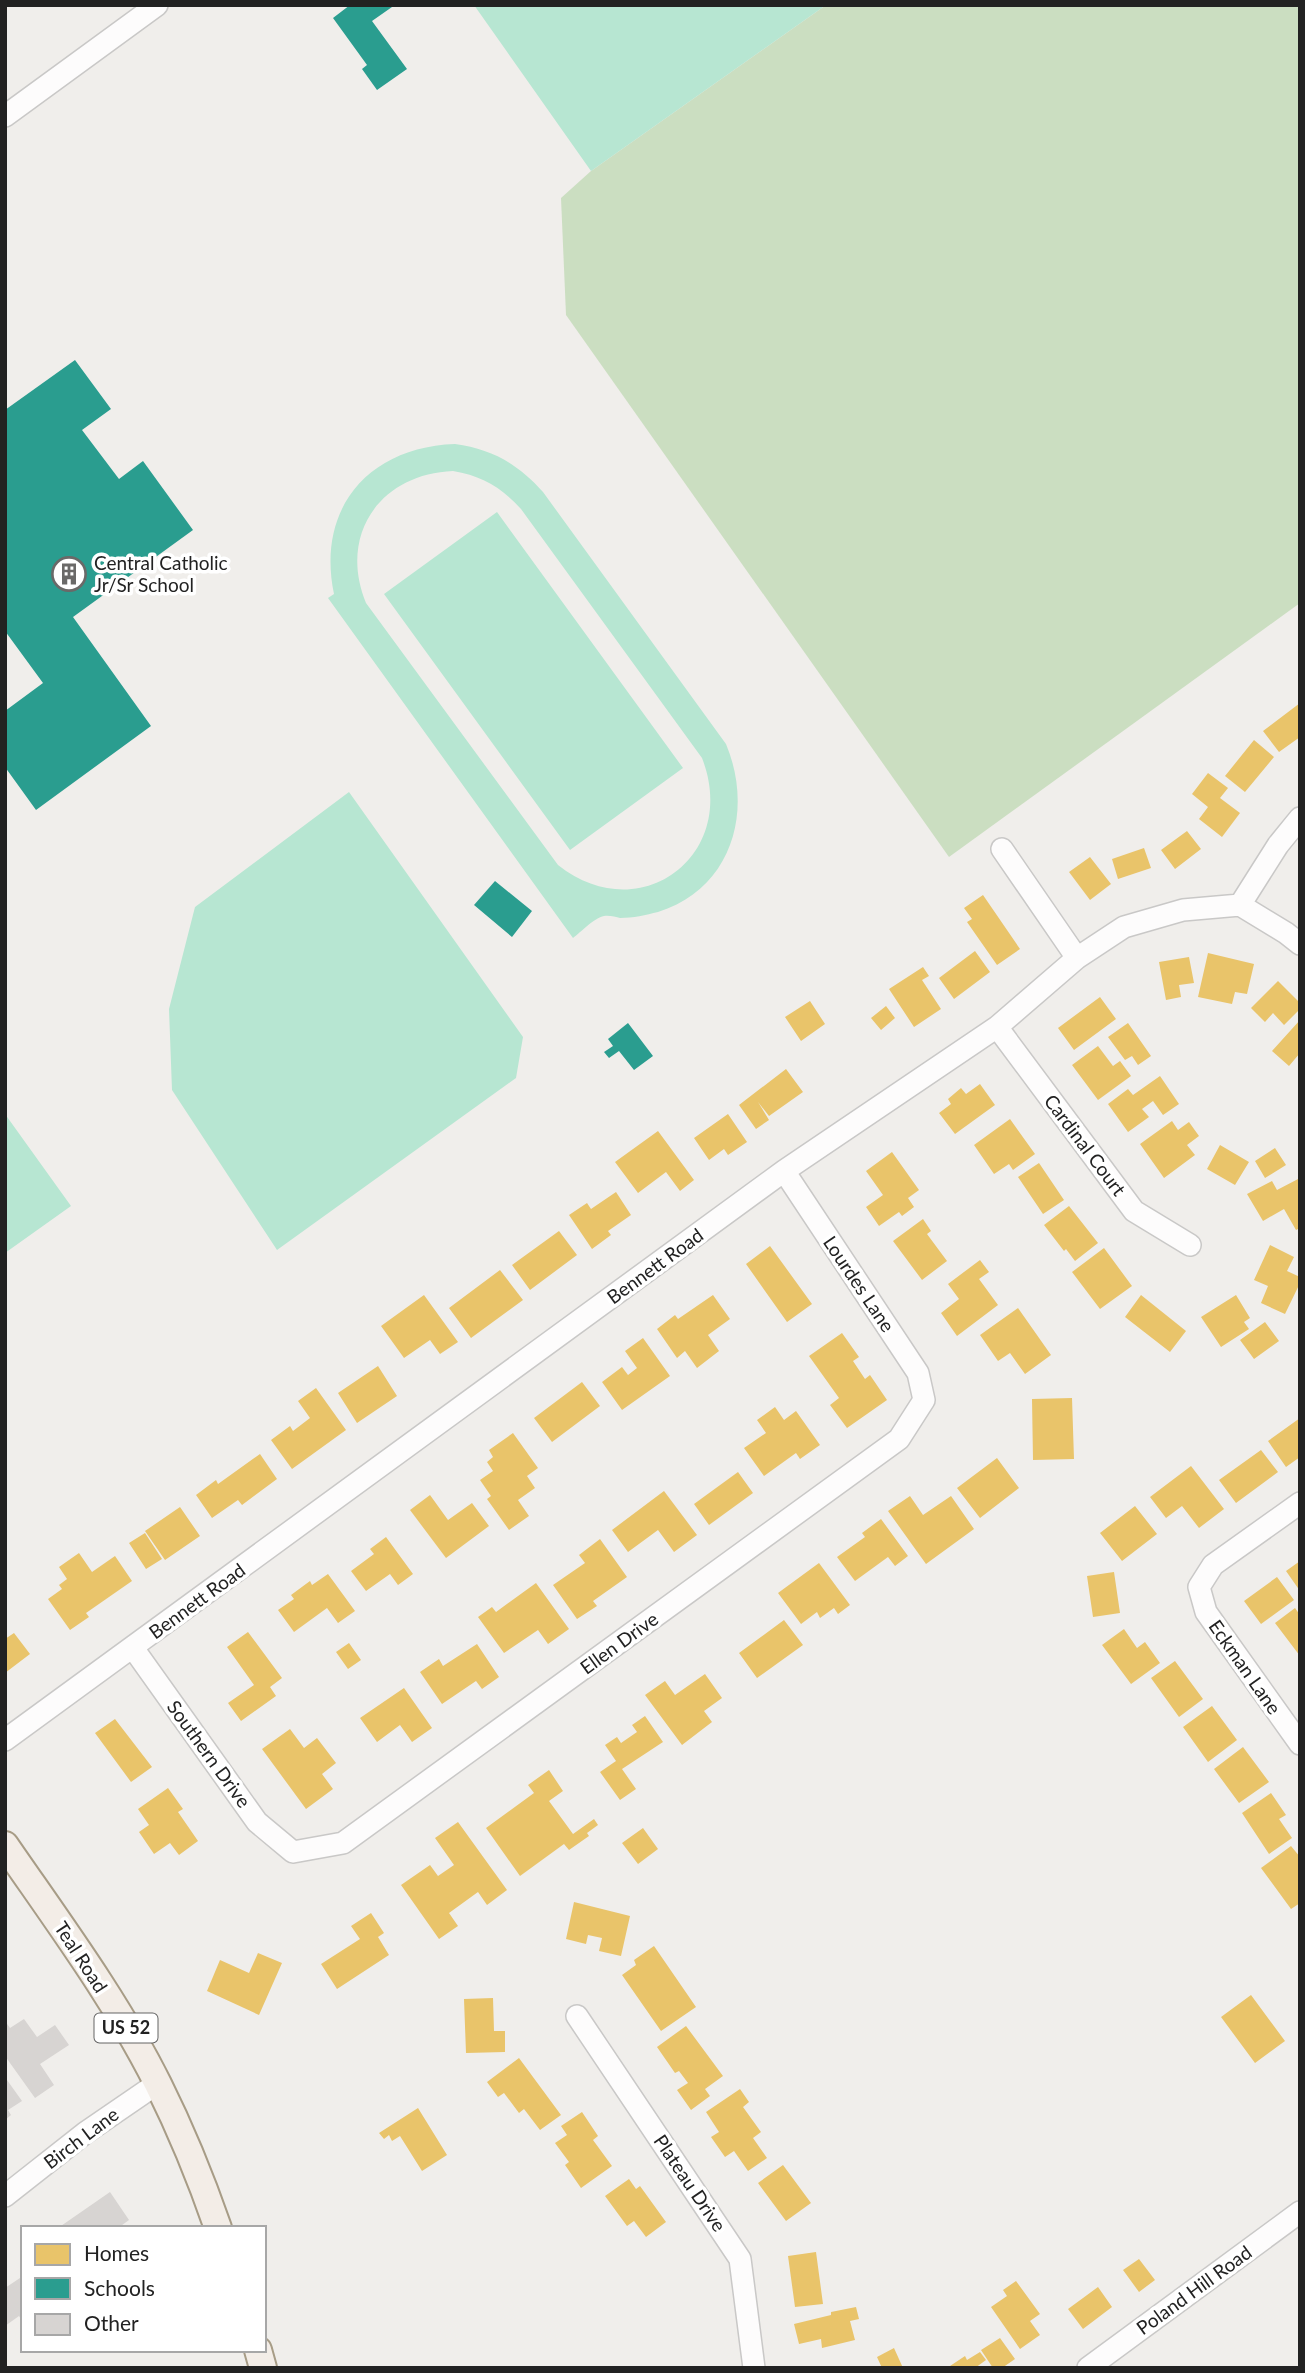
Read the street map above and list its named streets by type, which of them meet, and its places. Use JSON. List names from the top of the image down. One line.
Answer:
{"streets":{"main road":["Teal Road","US 52"],"street":["Cardinal Court","Bennett Road","Lourdes Lane","Ellen Drive","Eckman Lane","Southern Drive","Birch Lane","Plateau Drive","Poland Hill Road"]},"crossings":[["Cardinal Court","Bennett Road"],["Bennett Road","Lourdes Lane"],["Bennett Road","Southern Drive"],["Lourdes Lane","Ellen Drive"],["Ellen Drive","Southern Drive"],["Teal Road","Birch Lane"]],"places":{"building":["Central Catholic Jr/Sr School"]},"legend":["Homes","Schools","Other"]}
